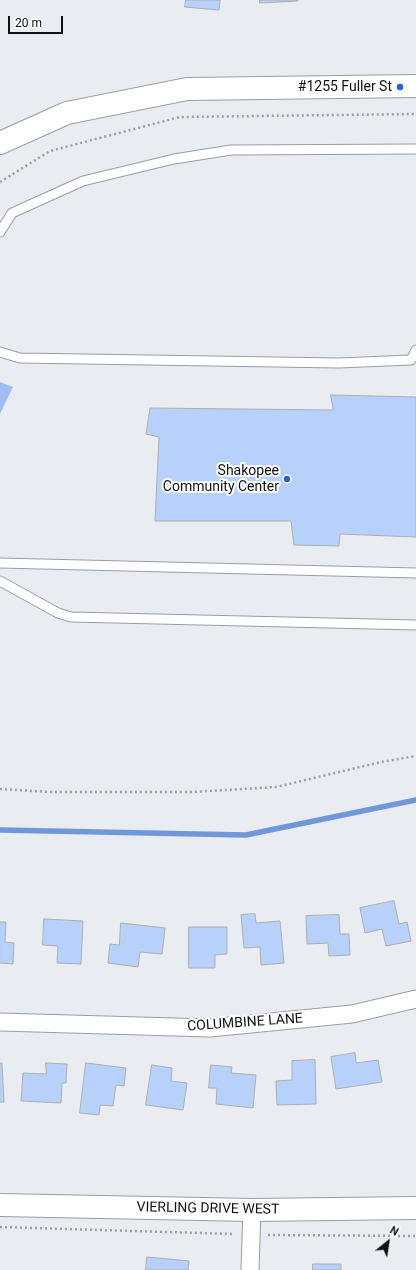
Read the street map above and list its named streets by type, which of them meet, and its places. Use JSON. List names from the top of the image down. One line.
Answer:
{"streets":{"street":["COLUMBINE LANE","VIERLING DRIVE WEST"]},"places":["#1255 Fuller St","Shakopee Community Center"],"scale_bar":"20 m","north":"top right"}
